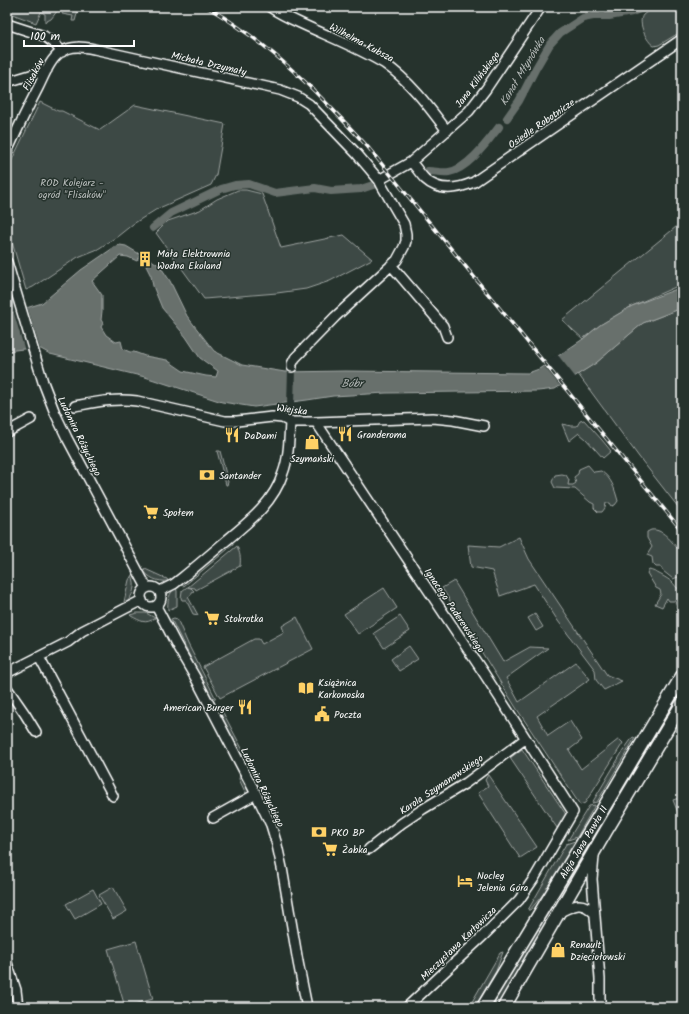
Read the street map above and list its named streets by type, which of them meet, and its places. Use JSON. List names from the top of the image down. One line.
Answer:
{"streets":{"main road":["Aleja Jana Pawła II"],"street":["Wilhelma Kubsza","Michała Drzymały","Flisaków","Jana Kilińskiego","Osiedle Robotnicze","Wiejska","Ludomira Różyckiego","Ignacego Paderewskiego","Karola Szymanowskiego","Mieczysława Karłowicza"]},"crossings":[["Wilhelma Kubsza","Jana Kilińskiego"],["Michała Drzymały","Flisaków"],["Michała Drzymały","Jana Kilińskiego"],["Jana Kilińskiego","Osiedle Robotnicze"],["Wiejska","Ignacego Paderewskiego"],["Ignacego Paderewskiego","Karola Szymanowskiego"],["Ignacego Paderewskiego","Mieczysława Karłowicza"]],"water":["Kanał Młynówka","Bóbr"],"parks":["ROD Kolejarz - ogród \"Flisaków\""],"places":{"building":["Mała Elektrownia Wodna Ekoland"],"restaurant":["Granderoma","DaDami","American Burger"],"shop":["Szymański","Renault Dzięciołowski"],"bank":["Santander","PKO BP"],"supermarket":["Społem","Stokrotka","Żabka"],"library":["Książnica Karkonoska"],"public building":["Poczta"],"hotel":["Nocleg Jelenia Góra"]},"scale_bar":"100 m"}
